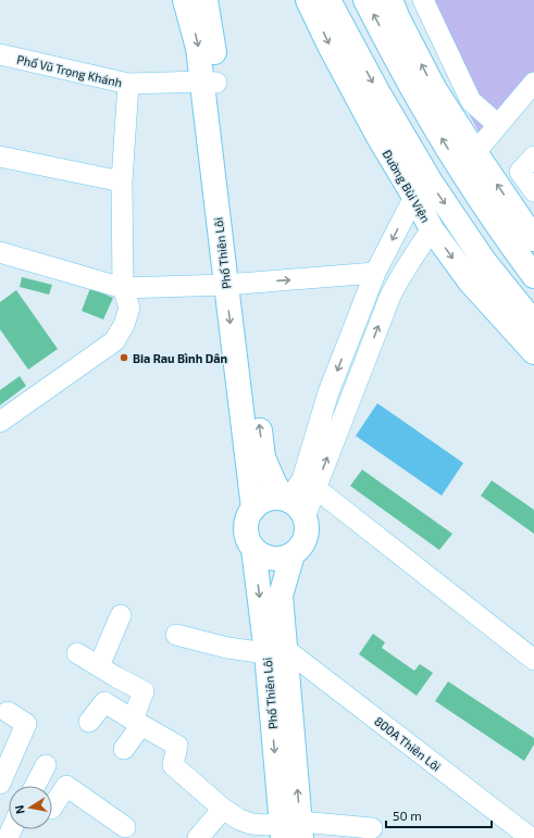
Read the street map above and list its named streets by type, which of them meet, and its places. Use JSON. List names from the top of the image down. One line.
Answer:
{"streets":{"main road":["Đường Bùi Viện","Phố Thiên Lôi"],"street":["Phố Vũ Trọng Khánh","800A Thiên Lôi"]},"crossings":[["Phố Vũ Trọng Khánh","Phố Thiên Lôi"],["Phố Thiên Lôi","800A Thiên Lôi"]],"places":["Bia Rau Bình Dân"],"scale_bar":"50 m","north":"left"}
